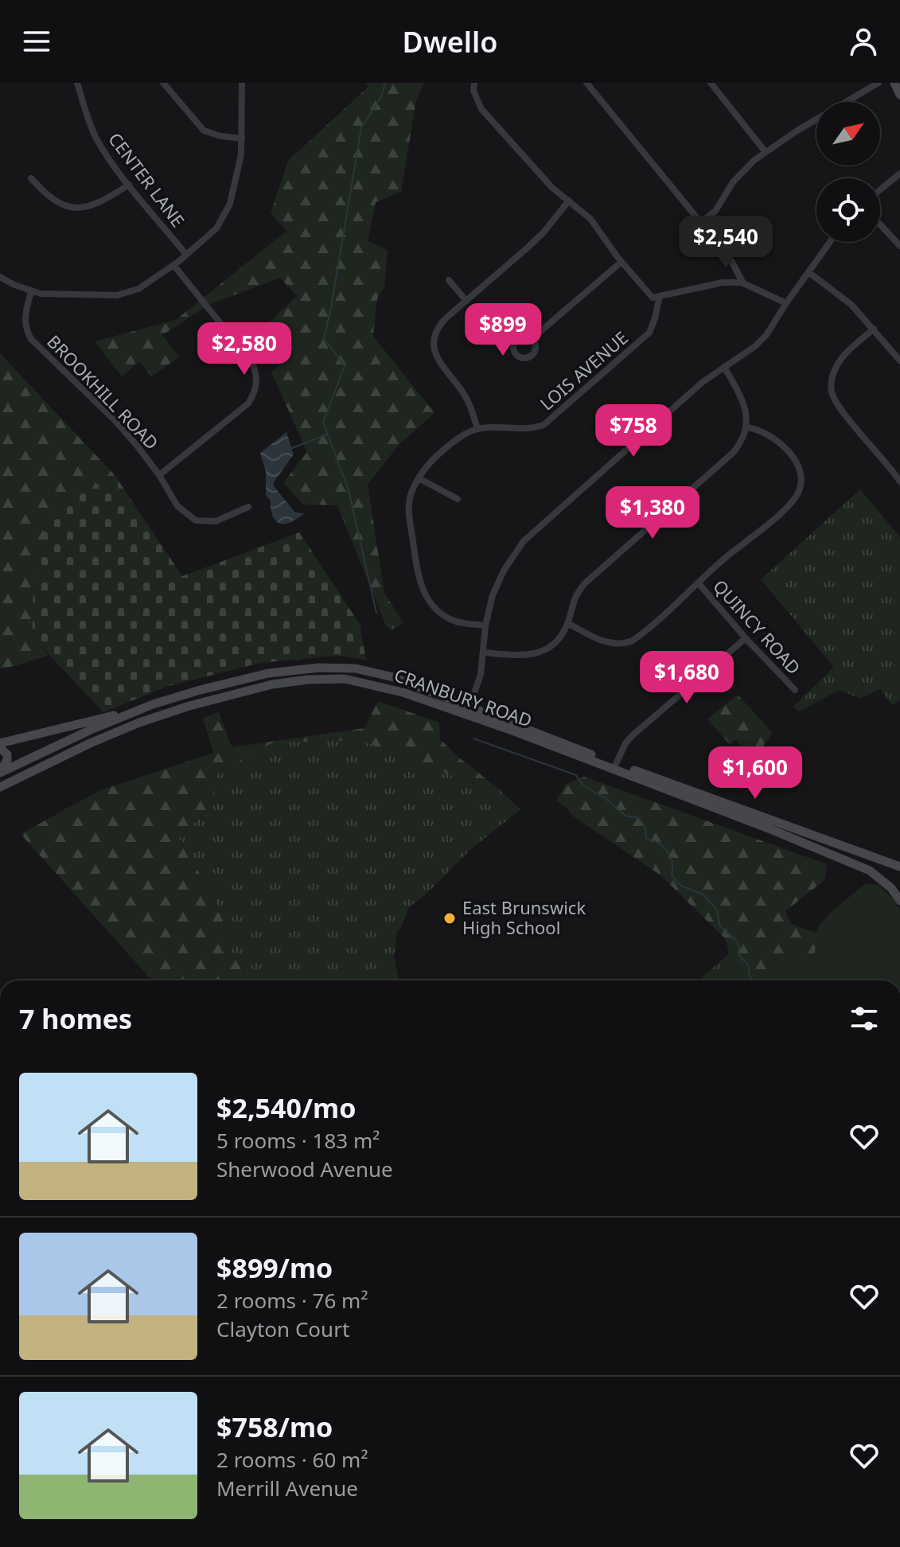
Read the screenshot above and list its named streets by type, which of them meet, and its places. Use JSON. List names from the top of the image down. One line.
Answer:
{"streets":{"main road":["CRANBURY ROAD"],"street":["CENTER LANE","LOIS AVENUE","BROOKHILL ROAD","QUINCY ROAD"]},"places":["East Brunswick High School"],"north":"top right","page":{"header":"Dwello","price":["$2,540","$899","$2,580","$758","$1,380","$1,680","$1,600"],"heading":"7 homes","list":[{"name":"$2,540/mo","note":"5 rooms · 183 m² · Sherwood Avenue"},{"name":"$899/mo","note":"2 rooms · 76 m² · Clayton Court"},{"name":"$758/mo","note":"2 rooms · 60 m² · Merrill Avenue"}]}}
